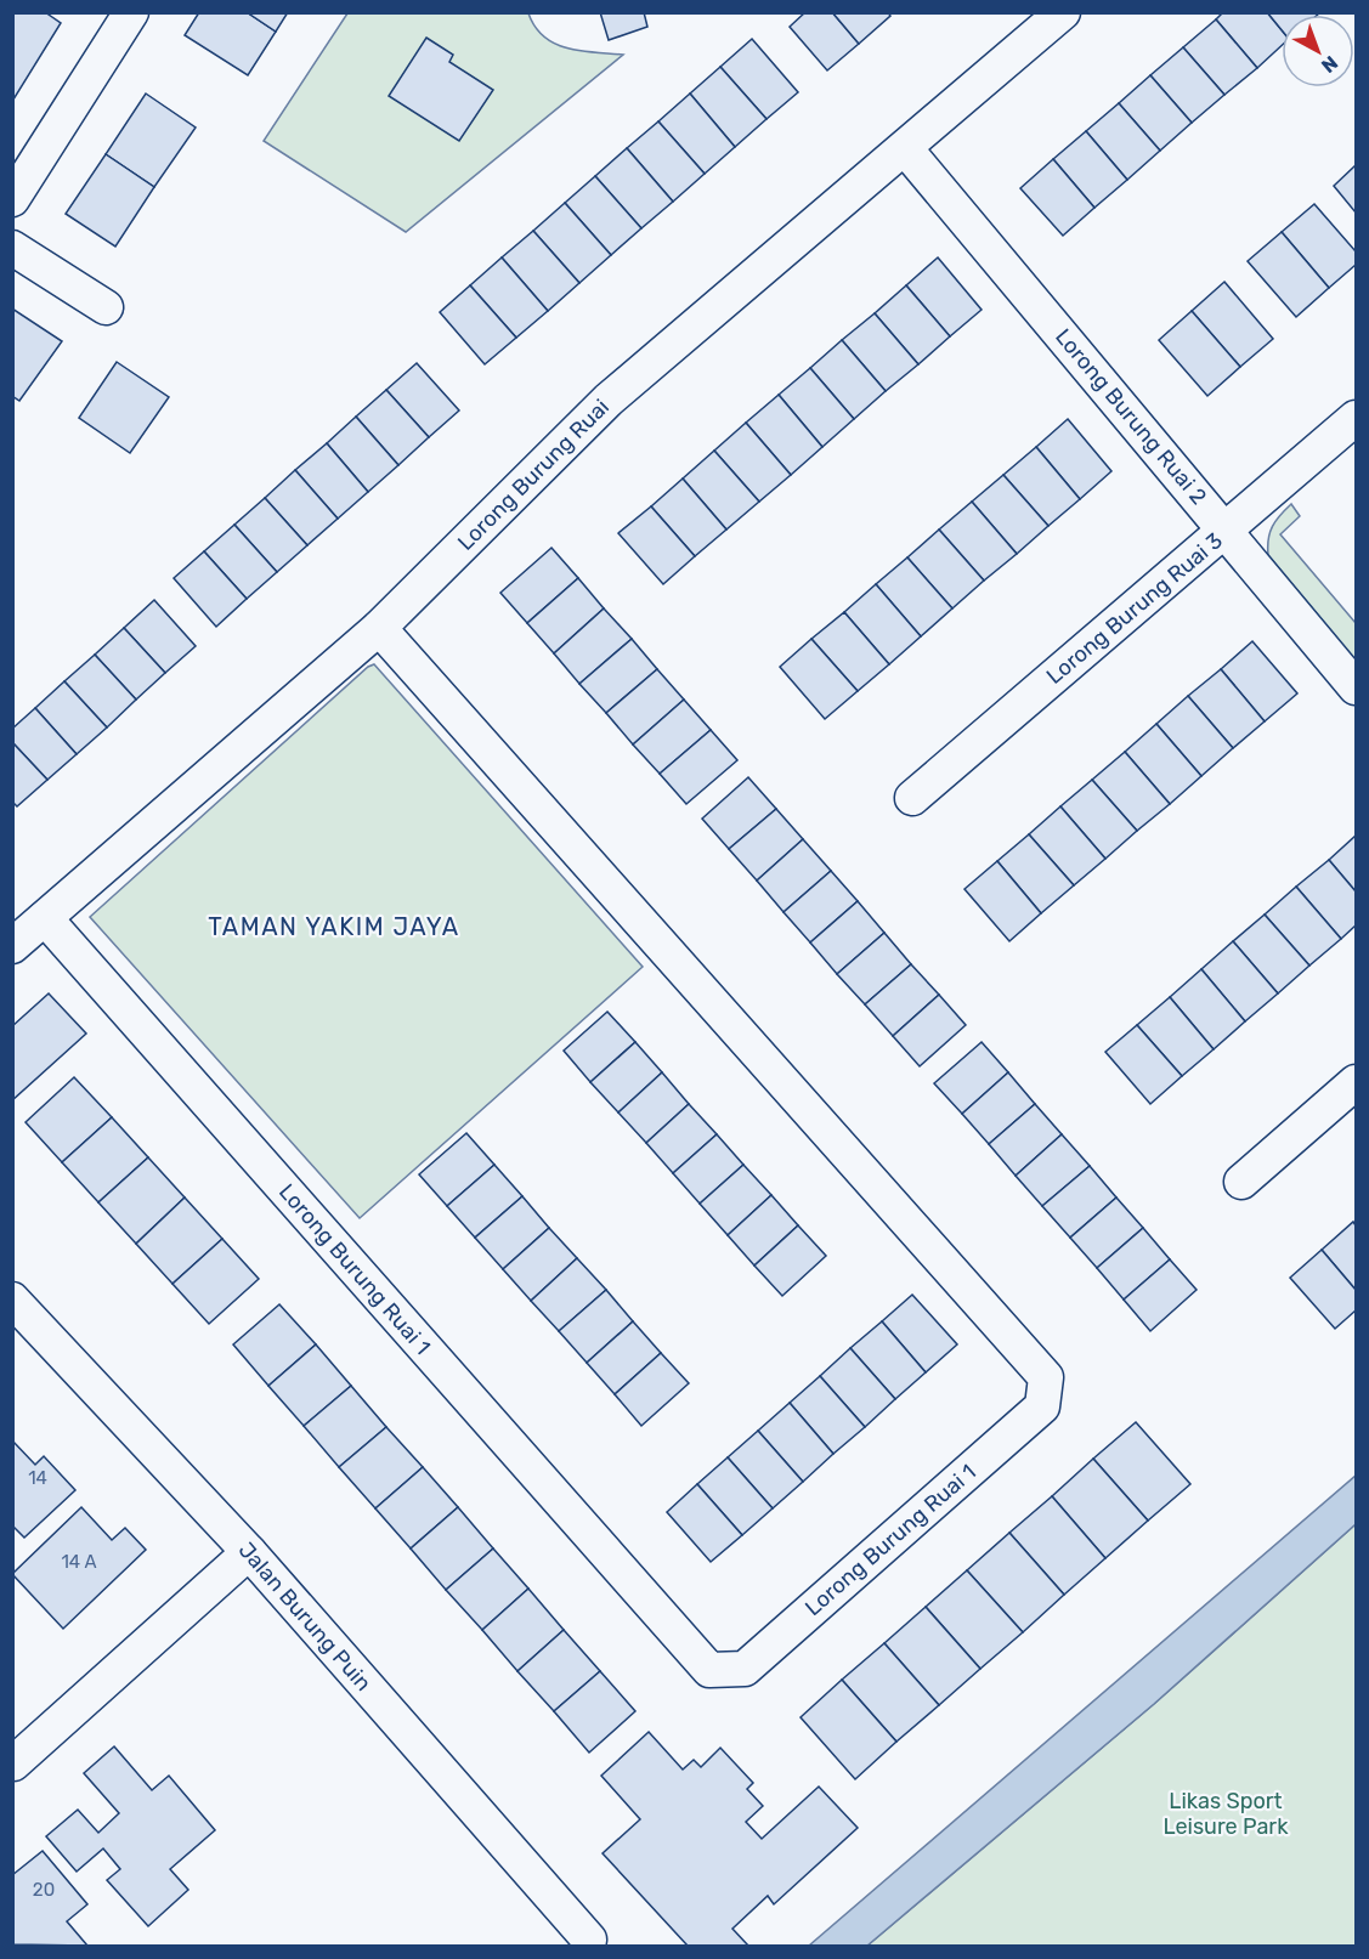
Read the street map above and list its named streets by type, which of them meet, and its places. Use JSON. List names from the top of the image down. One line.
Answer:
{"streets":{"street":["Lorong Burung Ruai 2","Lorong Burung Ruai","Lorong Burung Ruai 3","Lorong Burung Ruai 1","Jalan Burung Puin"]},"crossings":[["Lorong Burung Ruai 2","Lorong Burung Ruai"],["Lorong Burung Ruai 2","Lorong Burung Ruai 3"],["Lorong Burung Ruai","Lorong Burung Ruai 1"]],"districts":["TAMAN YAKIM JAYA"],"parks":["Likas Sport Leisure Park"],"house_numbers":["14","14 A","20"],"north":"bottom right"}
